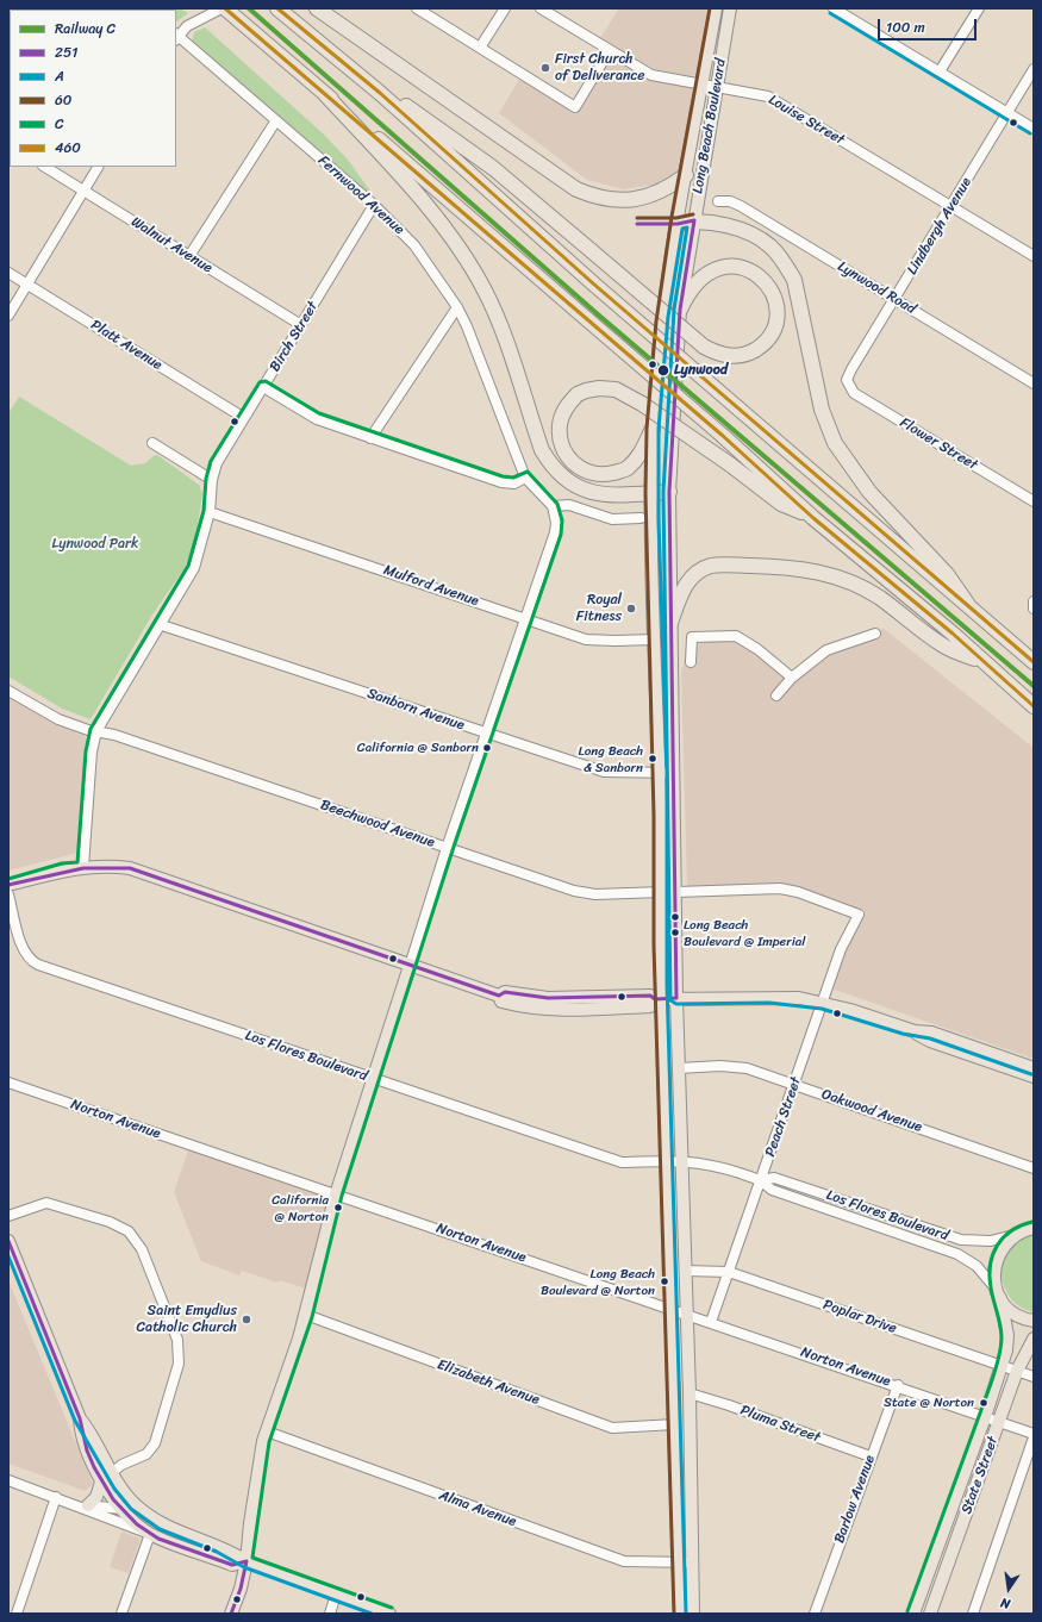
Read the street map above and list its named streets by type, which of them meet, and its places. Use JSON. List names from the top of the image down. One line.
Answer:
{"streets":{"main road":["Long Beach Boulevard","State Street"],"street":["Louise Street","Fernwood Avenue","Lindbergh Avenue","Walnut Avenue","Lynwood Road","Birch Street","Platt Avenue","Flower Street","Mulford Avenue","Sanborn Avenue","Beechwood Avenue","Los Flores Boulevard","Oakwood Avenue","Peach Street","Norton Avenue","Poplar Drive","Elizabeth Avenue","Pluma Street","Barlow Avenue","Alma Avenue"]},"crossings":[["Louise Street","Long Beach Boulevard"],["Louise Street","Lindbergh Avenue"],["Long Beach Boulevard","Mulford Avenue"],["Long Beach Boulevard","Sanborn Avenue"],["Long Beach Boulevard","Beechwood Avenue"],["Long Beach Boulevard","Los Flores Boulevard"],["Long Beach Boulevard","Oakwood Avenue"],["Long Beach Boulevard","Peach Street"],["Long Beach Boulevard","Norton Avenue"],["Long Beach Boulevard","Poplar Drive"],["Long Beach Boulevard","Elizabeth Avenue"],["Long Beach Boulevard","Pluma Street"],["Long Beach Boulevard","Alma Avenue"],["Fernwood Avenue","Birch Street"],["Lindbergh Avenue","Lynwood Road"],["Lindbergh Avenue","Flower Street"],["Walnut Avenue","Birch Street"],["Birch Street","Platt Avenue"],["Birch Street","Mulford Avenue"],["Birch Street","Sanborn Avenue"],["Birch Street","Beechwood Avenue"],["Los Flores Boulevard","Peach Street"],["Los Flores Boulevard","State Street"],["Oakwood Avenue","Peach Street"],["Peach Street","Norton Avenue"],["Peach Street","Poplar Drive"],["Norton Avenue","State Street"],["Norton Avenue","Barlow Avenue"],["Poplar Drive","State Street"],["Pluma Street","Barlow Avenue"]],"parks":["Lynwood Park"],"places":["First Church of Deliverance","Lynwood","Royal Fitness","California @ Sanborn","Long Beach & Sanborn","Long Beach Boulevard @ Imperial","California @ Norton","Long Beach Boulevard @ Norton","Saint Emydius Catholic Church","State @ Norton"],"lines":["rail line C","transit line 60","transit line 460","transit line A","transit line 251","transit line C"],"legend":["Railway C","251","A","60","C","460"],"scale_bar":"100 m","north":"bottom"}
